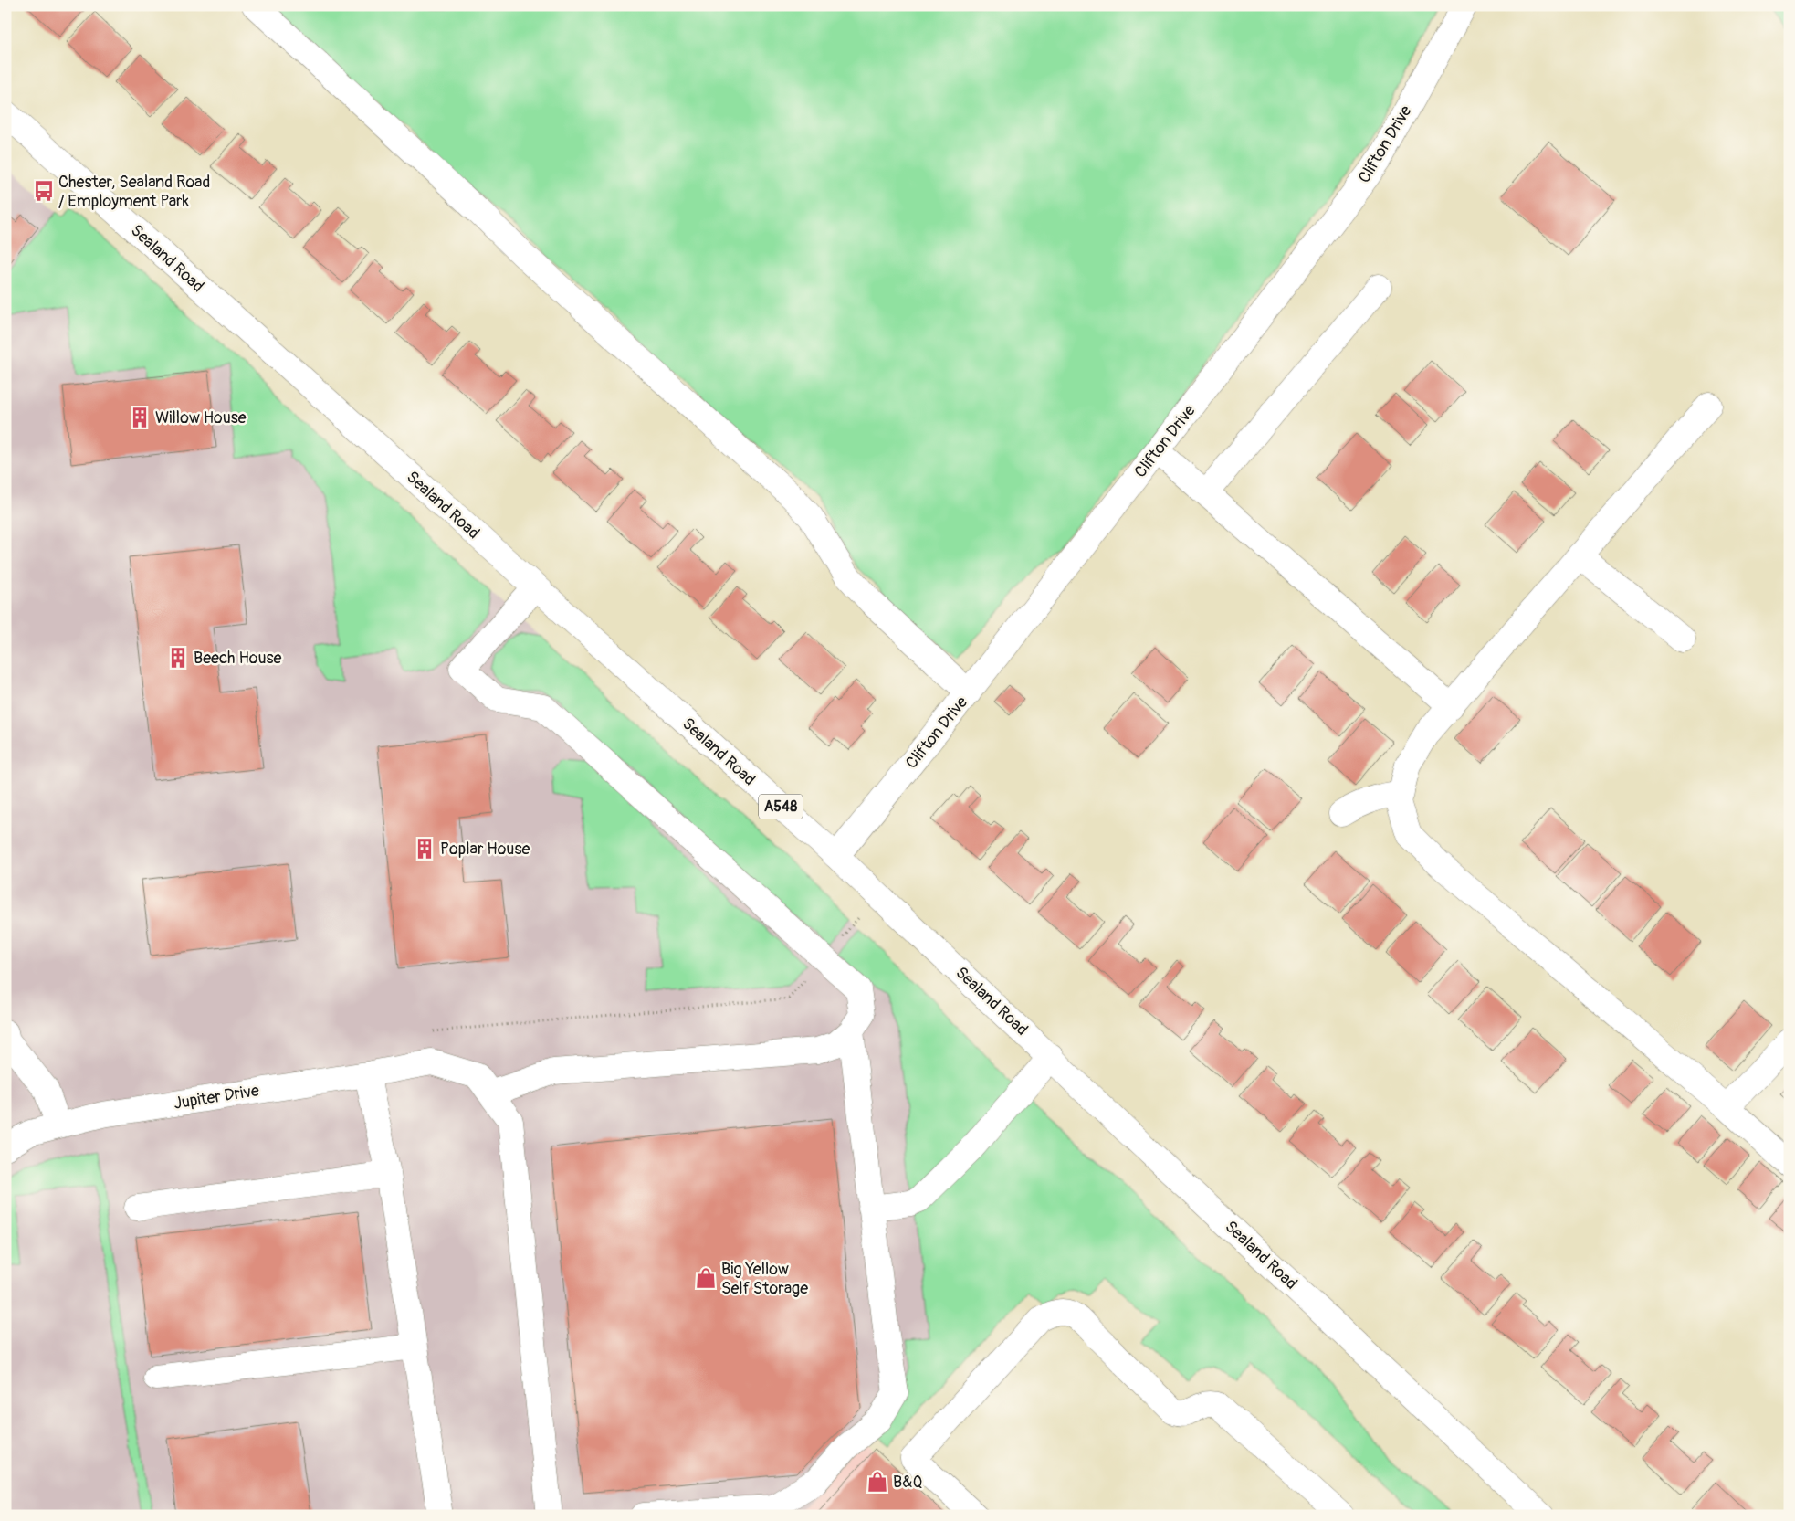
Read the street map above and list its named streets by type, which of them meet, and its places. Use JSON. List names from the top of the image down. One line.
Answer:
{"streets":{"street":["Clifton Drive","Sealand Road","A548","Jupiter Drive"]},"crossings":[["Clifton Drive","Sealand Road"]],"places":{"bus stop":["Chester, Sealand Road / Employment Park"],"building":["Willow House","Beech House","Poplar House"],"shop":["Big Yellow Self Storage","B&Q"]}}
